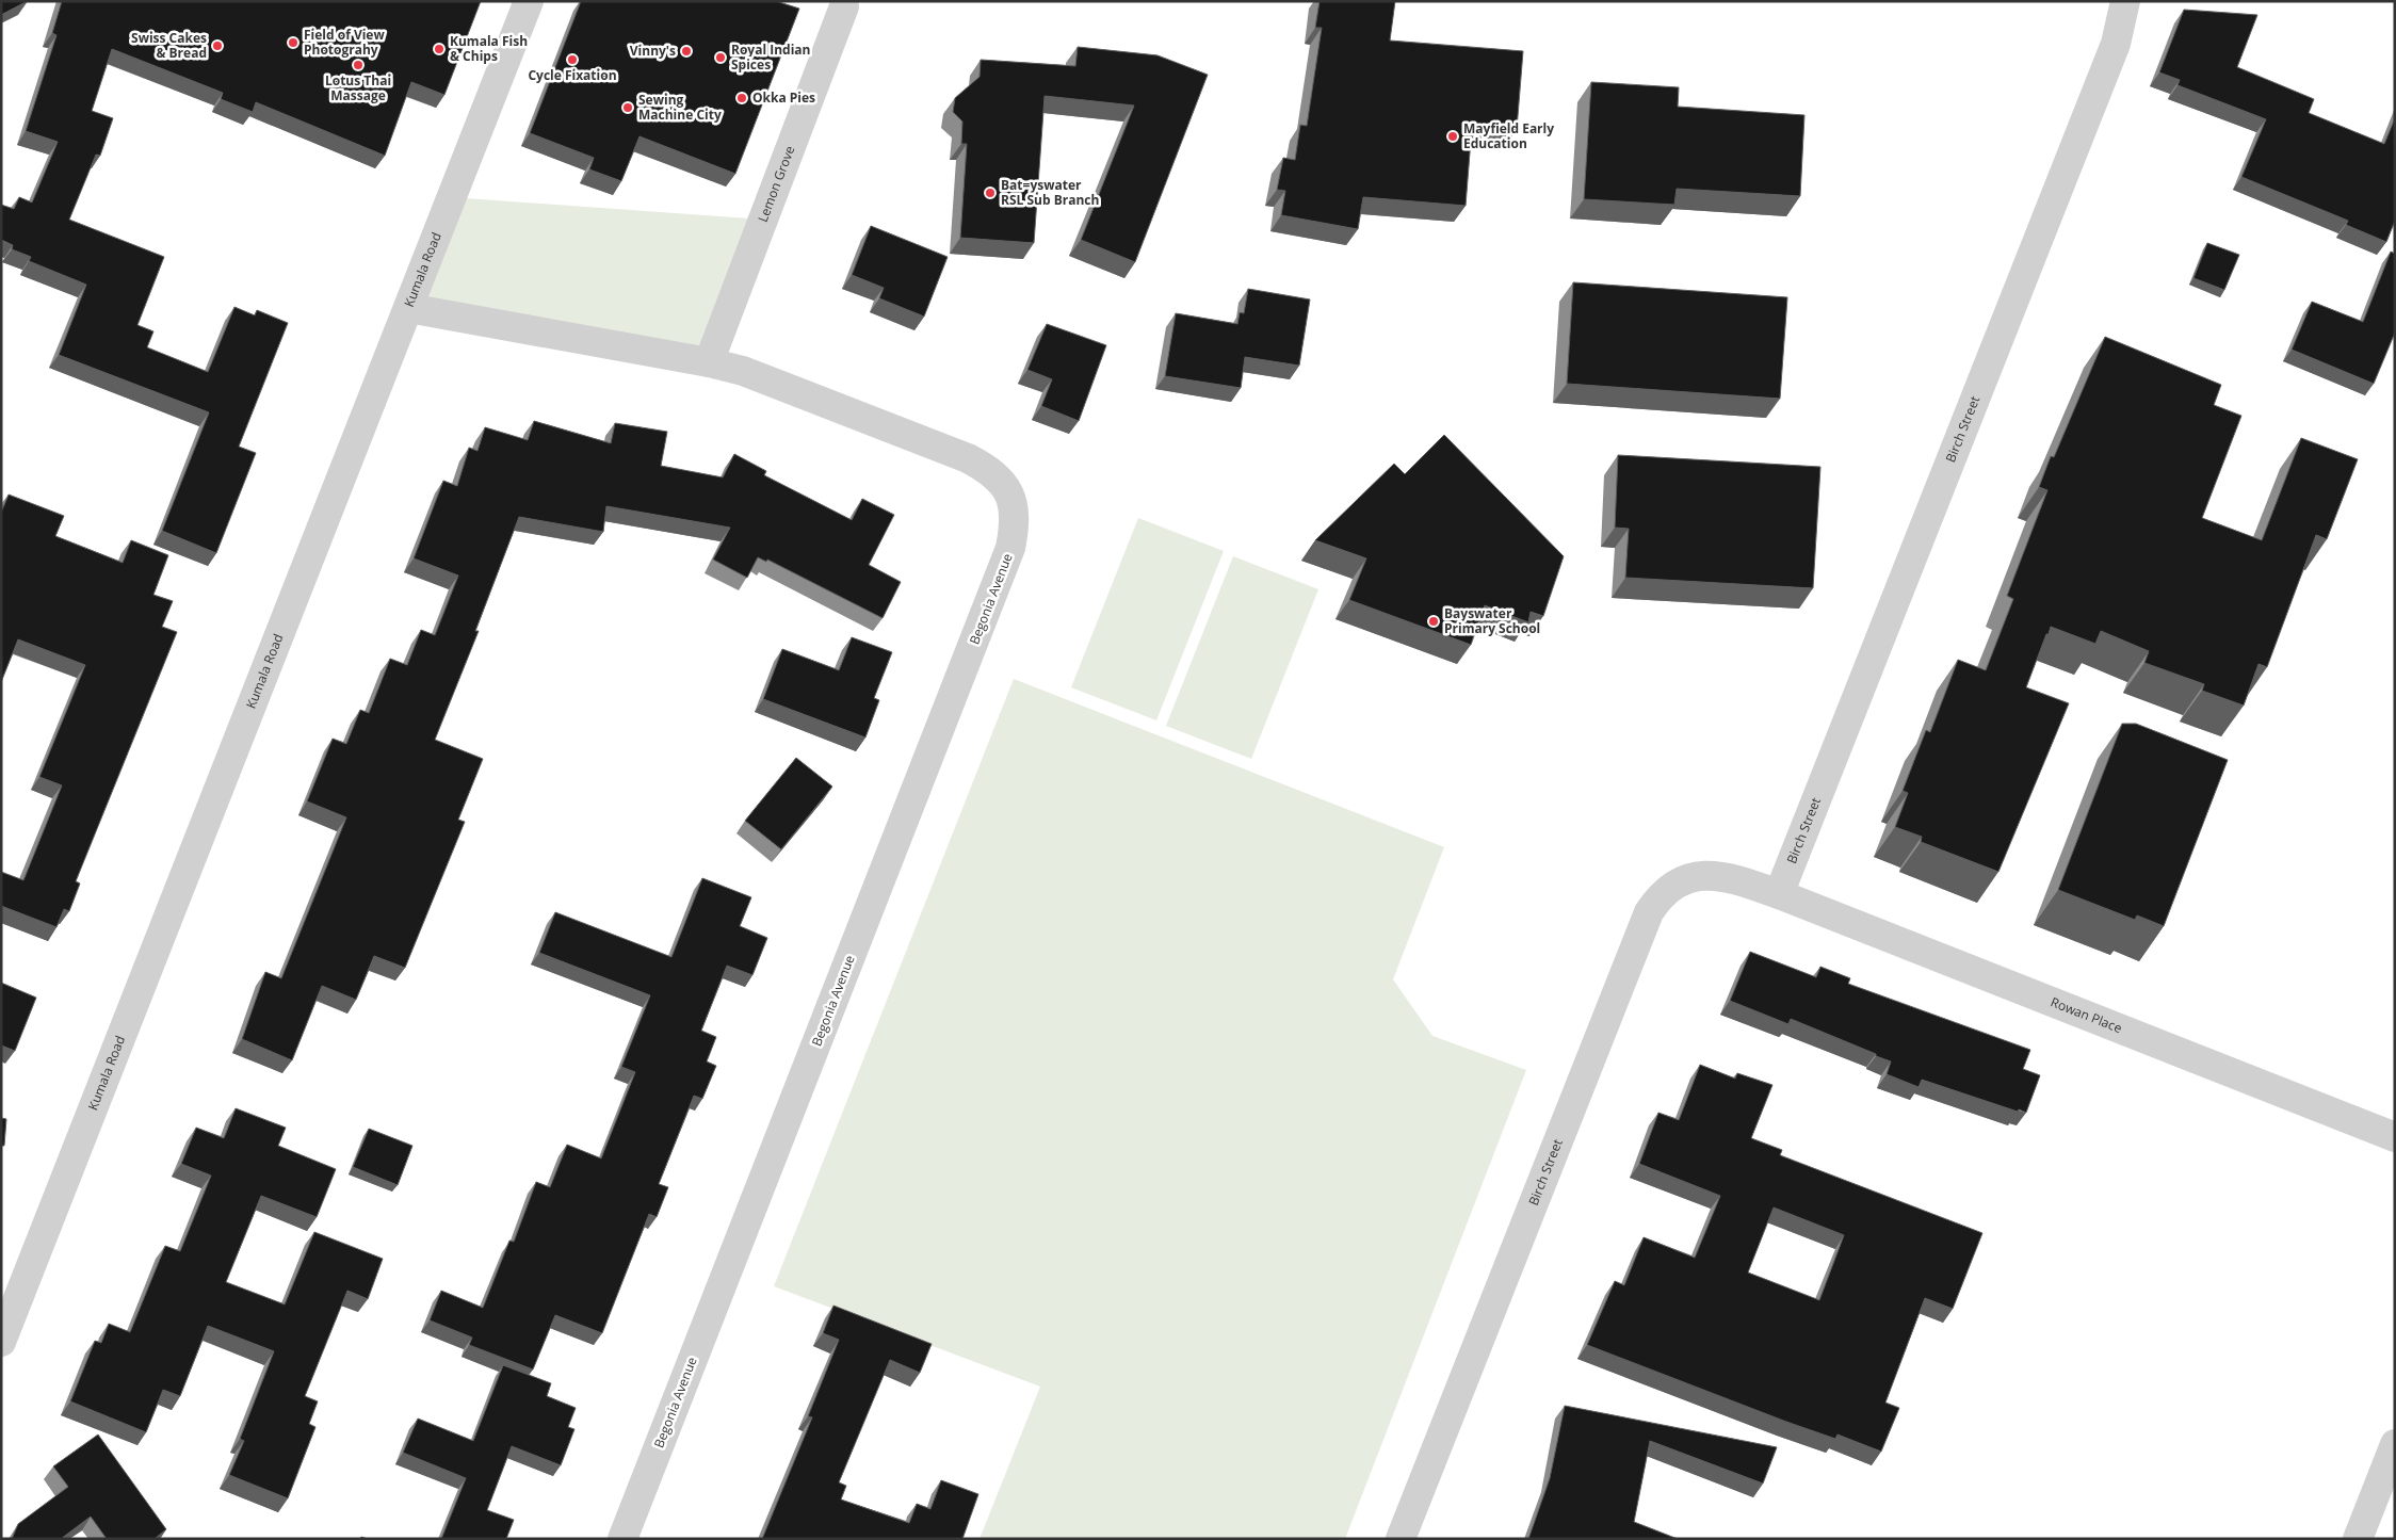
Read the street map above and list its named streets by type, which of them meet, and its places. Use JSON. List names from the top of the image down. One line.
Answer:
{"streets":{"street":["Lemon Grove","Kumala Road","Birch Street","Begonia Avenue","Rowan Place"]},"crossings":[["Lemon Grove","Begonia Avenue"],["Birch Street","Rowan Place"]],"places":["Field of View Photograhy","Swiss Cakes & Bread","Kumala Fish & Chips","Vinny's","Royal Indian Spices","Cycle Fixation","Lotus Thai Massage","Okka Pies","Sewing Machine City","Mayfield Early Education","Bat=yswater RSL Sub Branch","Bayswater Primary School"]}
